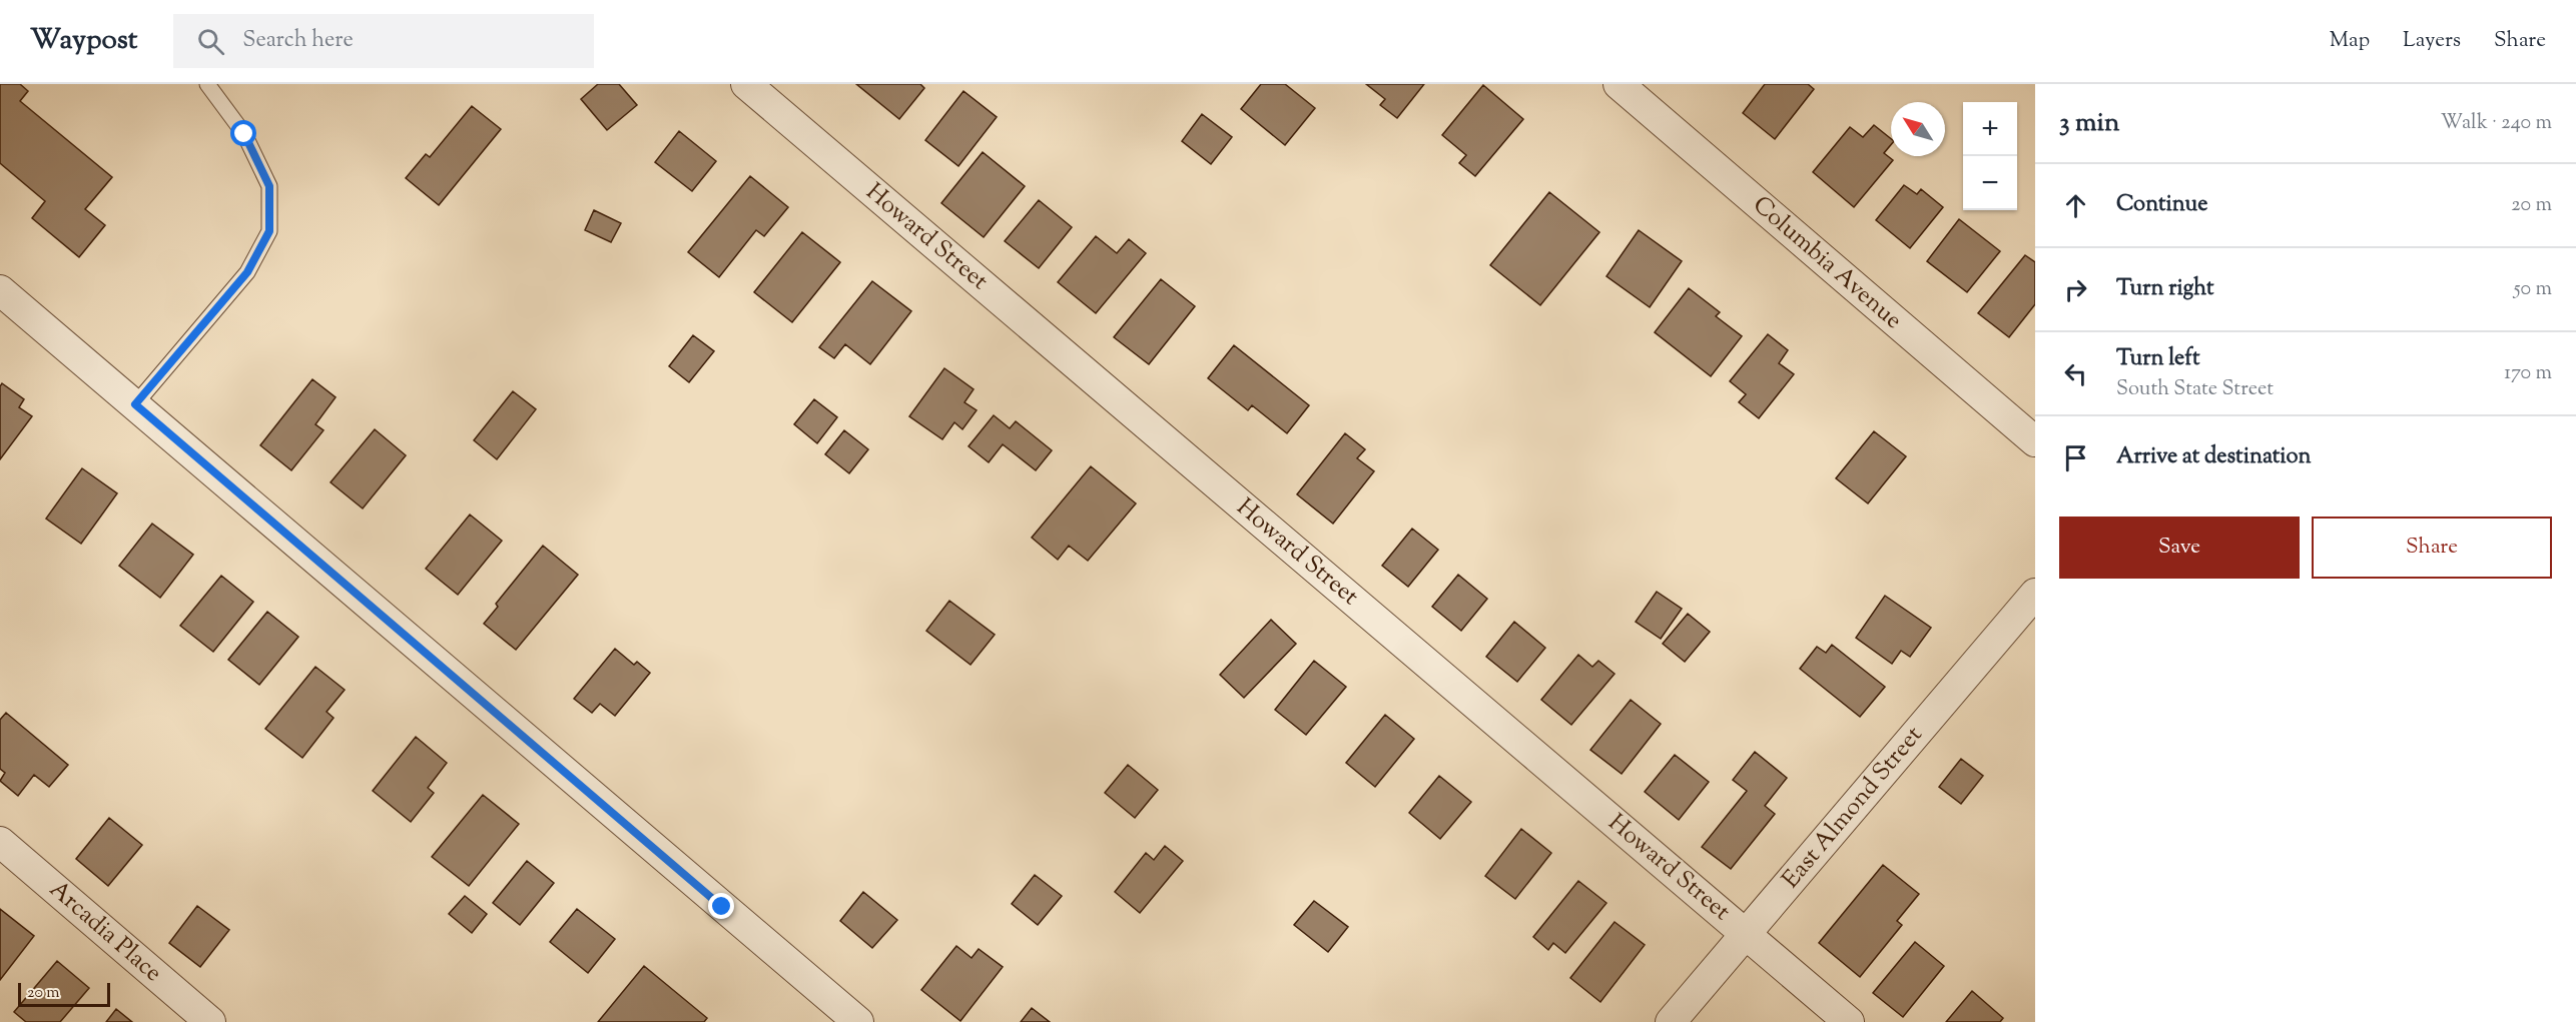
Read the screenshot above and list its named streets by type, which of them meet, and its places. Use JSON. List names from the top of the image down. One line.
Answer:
{"streets":{"street":["Howard Street","Columbia Avenue","East Almond Street","Arcadia Place"]},"crossings":[["Howard Street","East Almond Street"]],"scale_bar":"20 m","north":"top left","page":{"header":"Waypost","search":"Search here","nav":["Map","Layers","Share"],"heading":["3 min","Walk · 240 m"],"map_buttons":["+","−"],"list":[["Continue","20 m"],["Turn right","50 m"],["Turn left","South State Street","170 m"],"Arrive at destination"],"buttons":["Save","Share"],"scale":"20 m"}}
